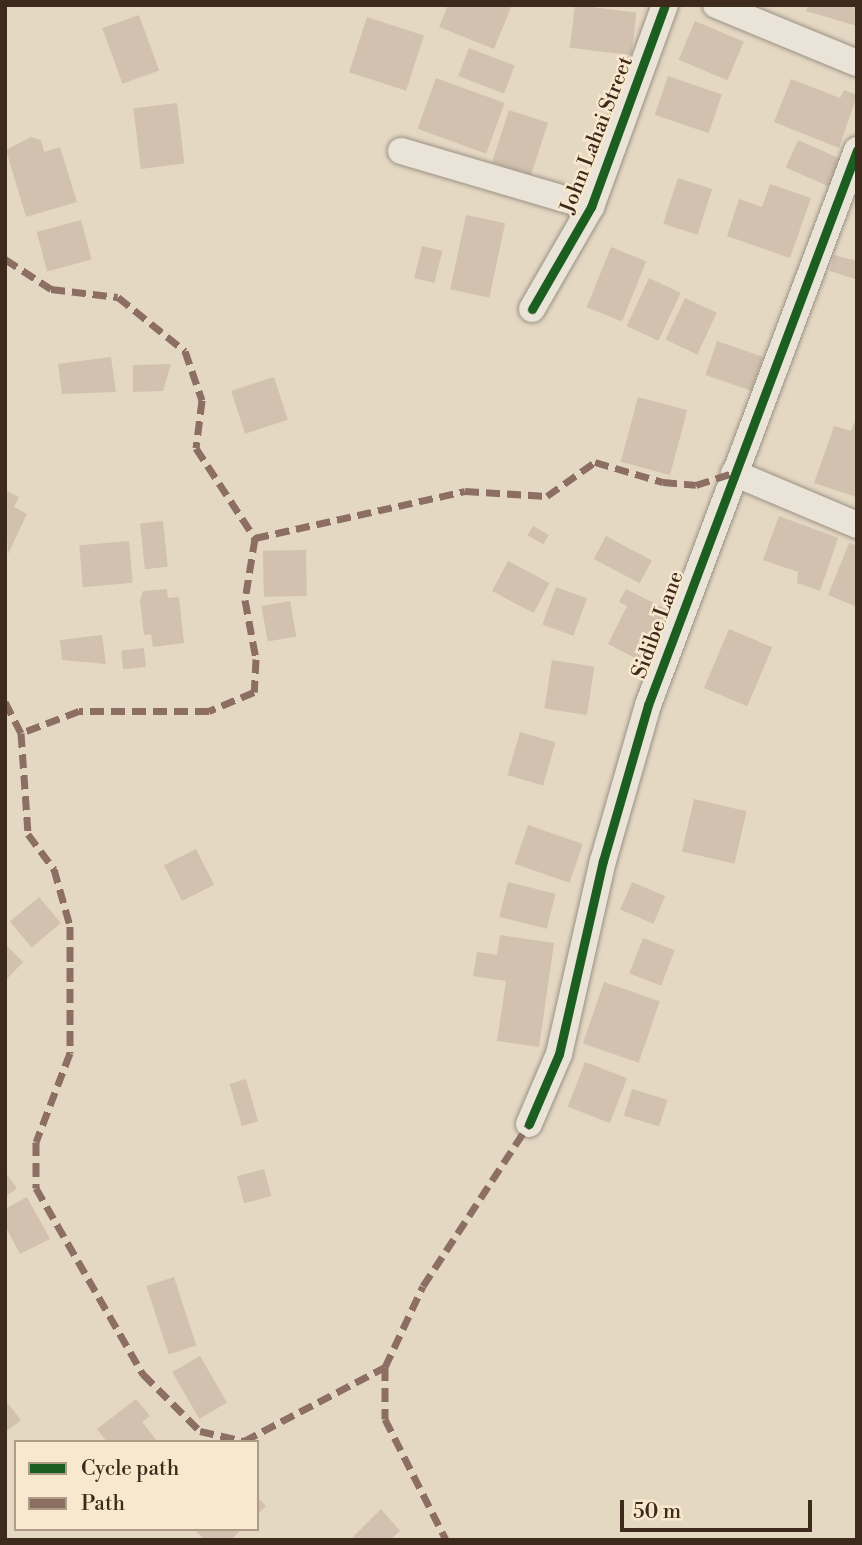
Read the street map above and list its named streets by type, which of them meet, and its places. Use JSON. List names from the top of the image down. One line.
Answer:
{"streets":{"street":["John Lahai Street","Sidibe Lane"]},"legend":["Cycle path","Path"],"scale_bar":"50 m"}
